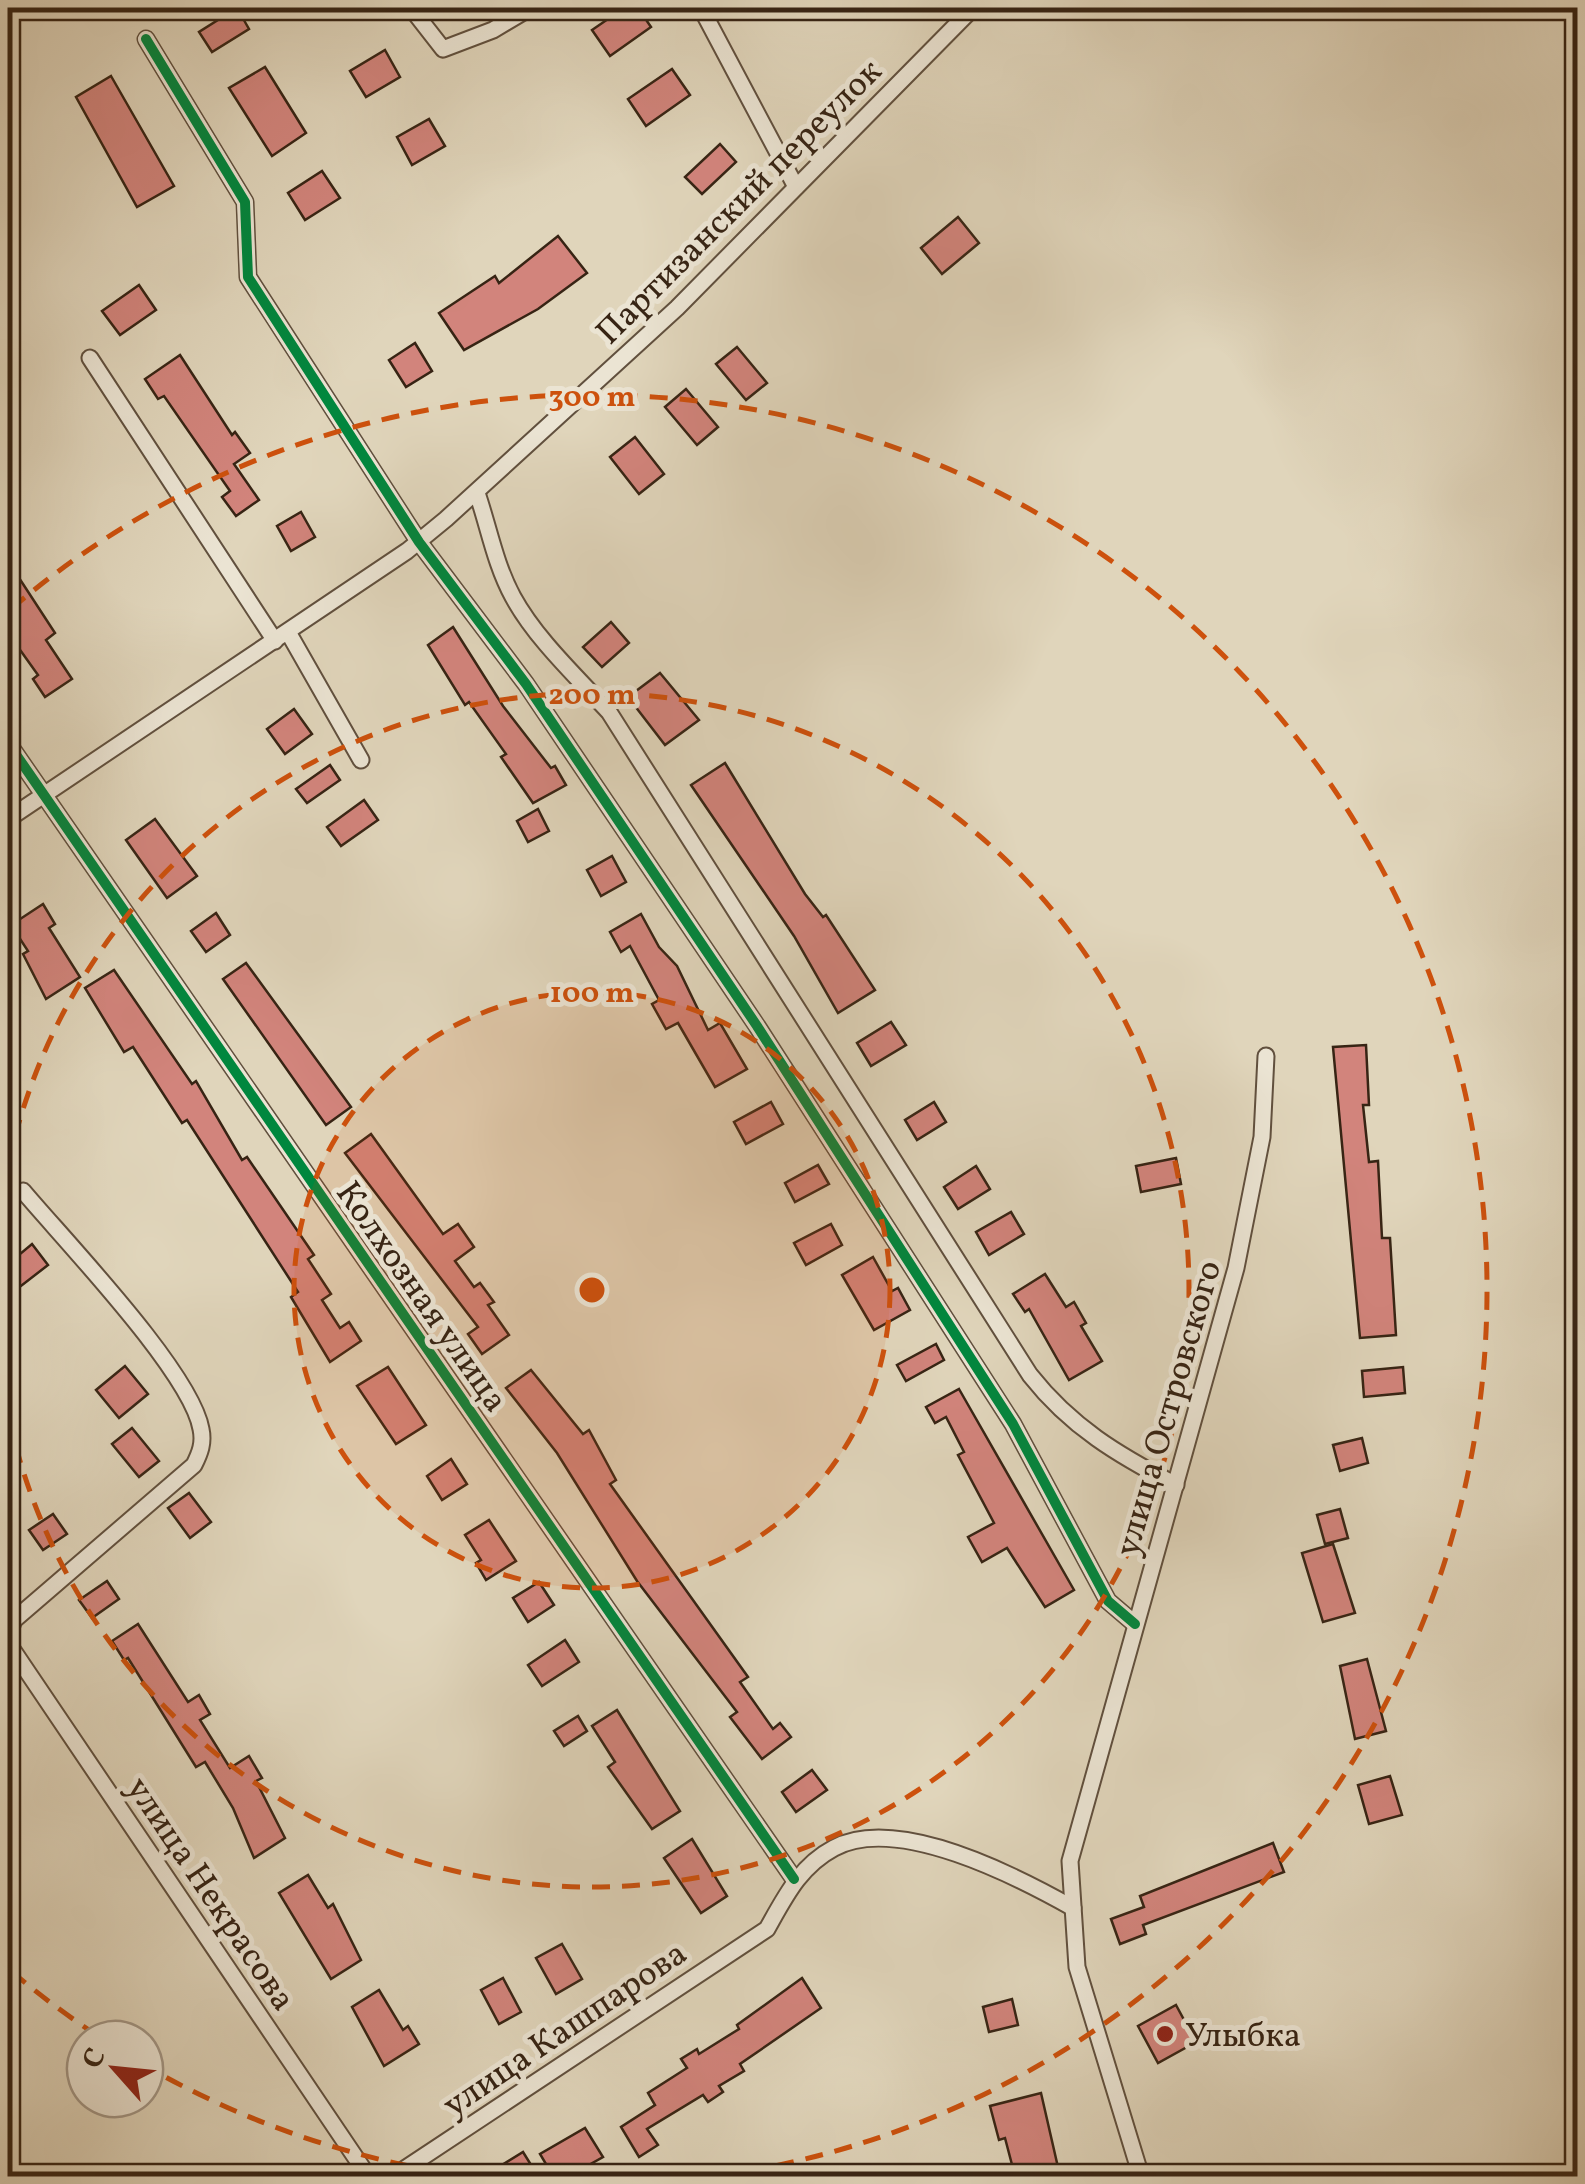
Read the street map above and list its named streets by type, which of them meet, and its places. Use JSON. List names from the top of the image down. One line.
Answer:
{"streets":{"street":["Партизанский переулок","Колхозная улица","улица Островского","улица Некрасова","улица Кашпарова"]},"crossings":[["Партизанский переулок","Колхозная улица"],["Партизанский переулок","улица Островского"],["Колхозная улица","улица Кашпарова"]],"places":["Улыбка"],"north":"top left","rings":["300 m","200 m","100 m"]}
